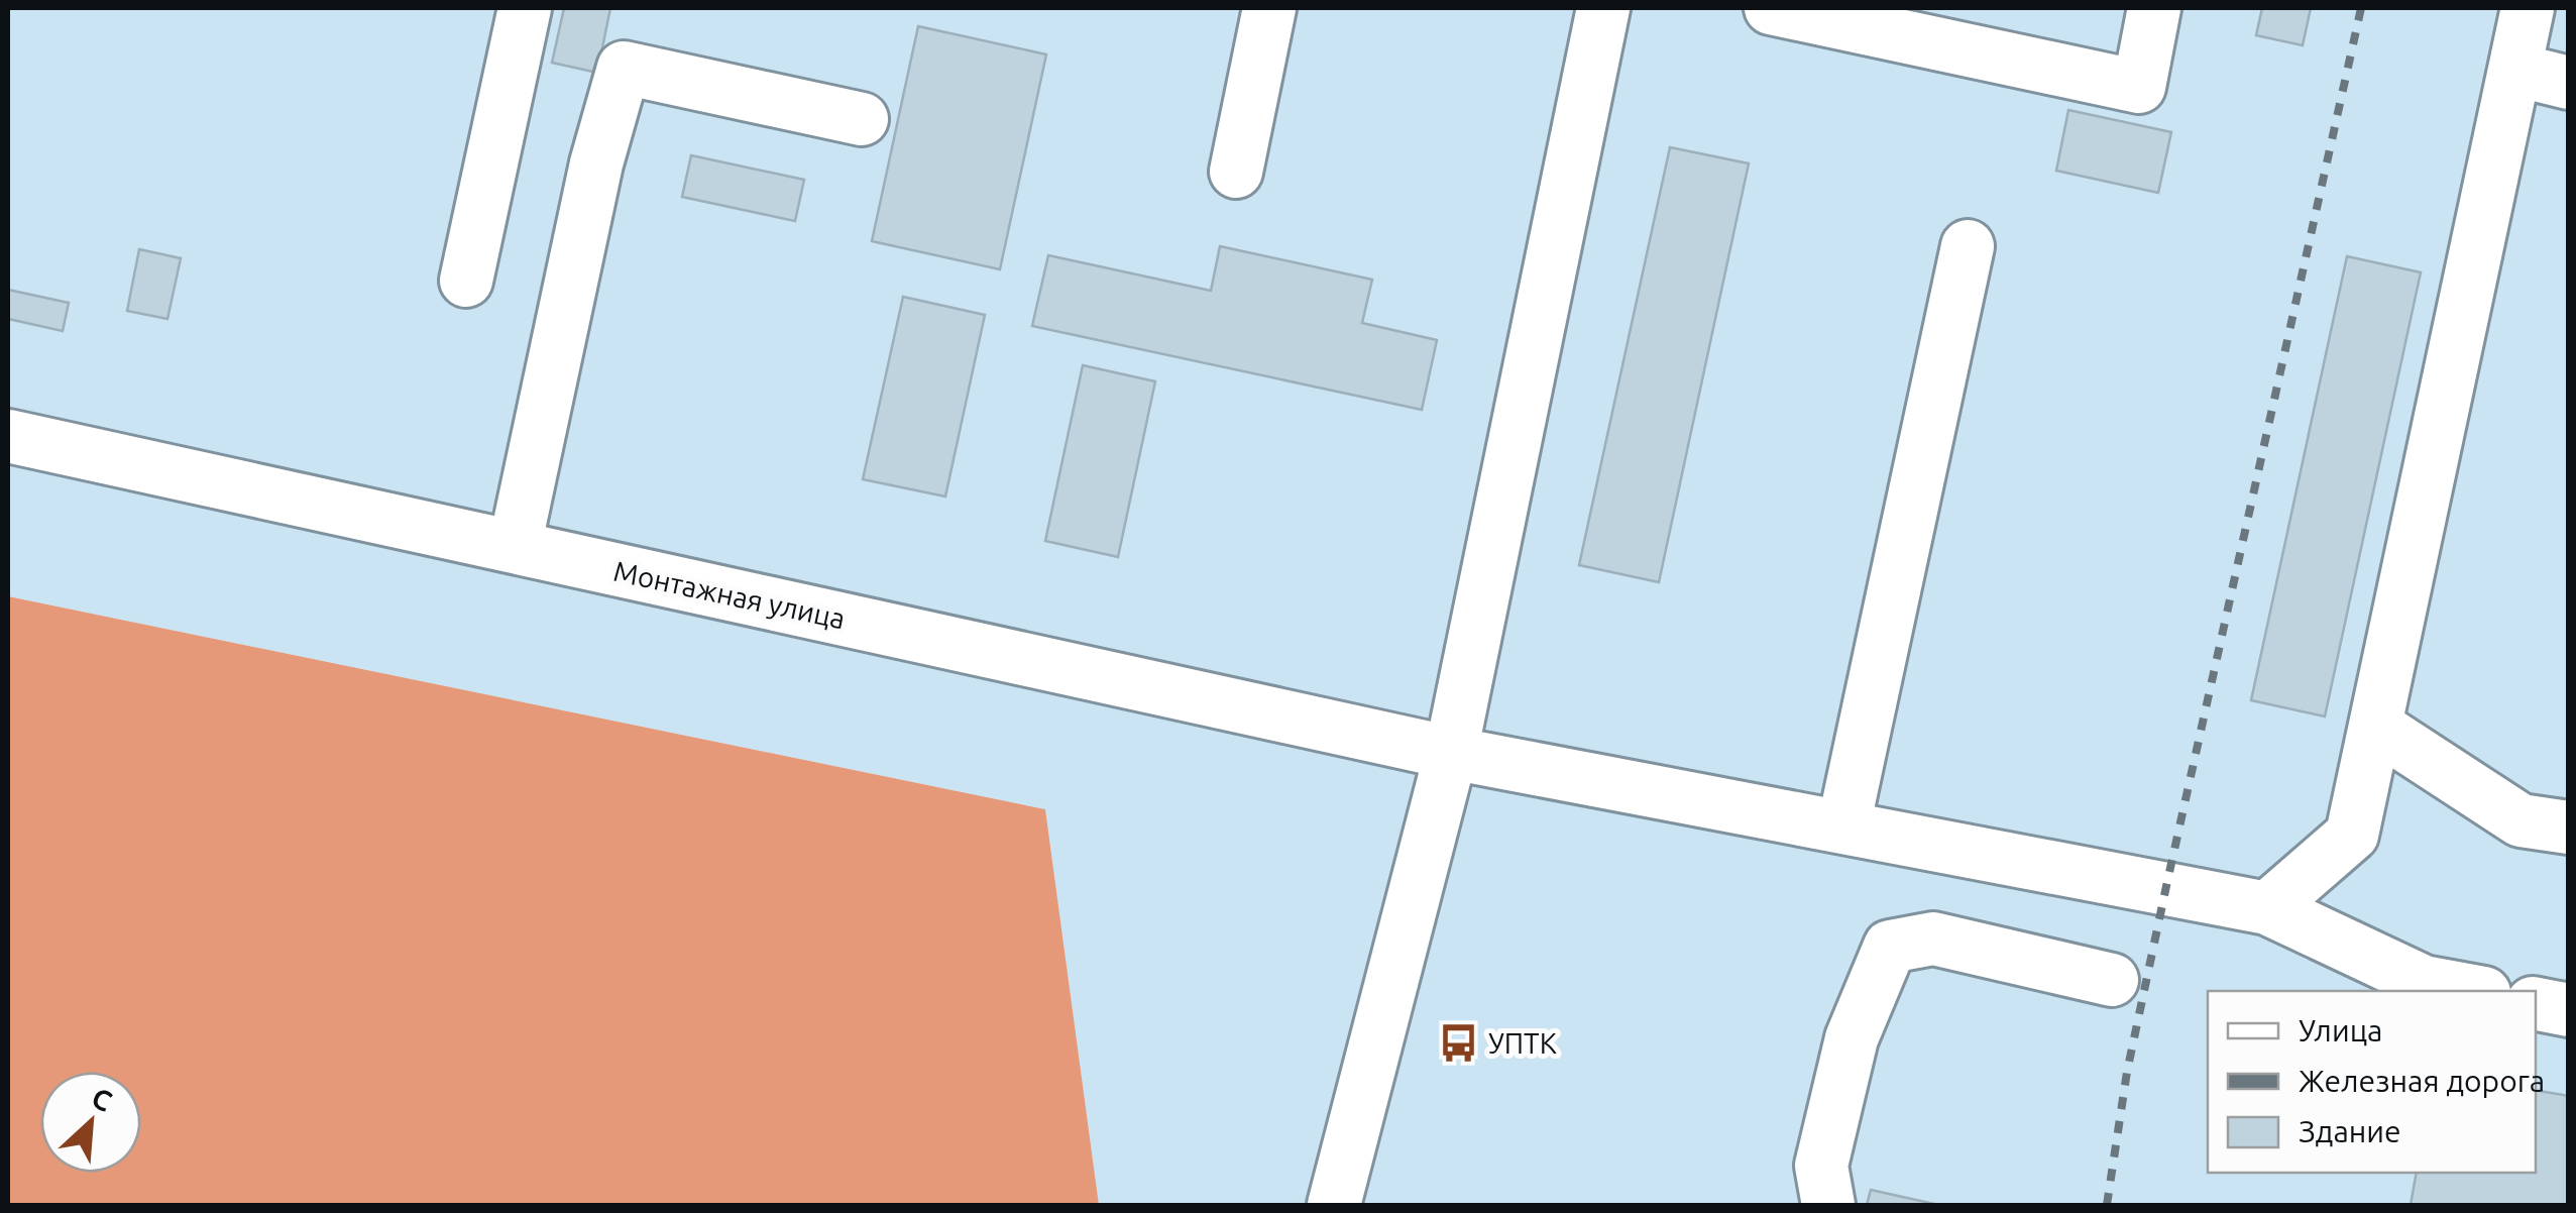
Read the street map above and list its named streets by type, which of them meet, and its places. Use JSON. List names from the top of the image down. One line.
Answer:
{"streets":{"street":["Монтажная улица"]},"places":{"bus stop":["УПТК"]},"legend":["Улица","Железная дорога","Здание"],"north":"top right"}
